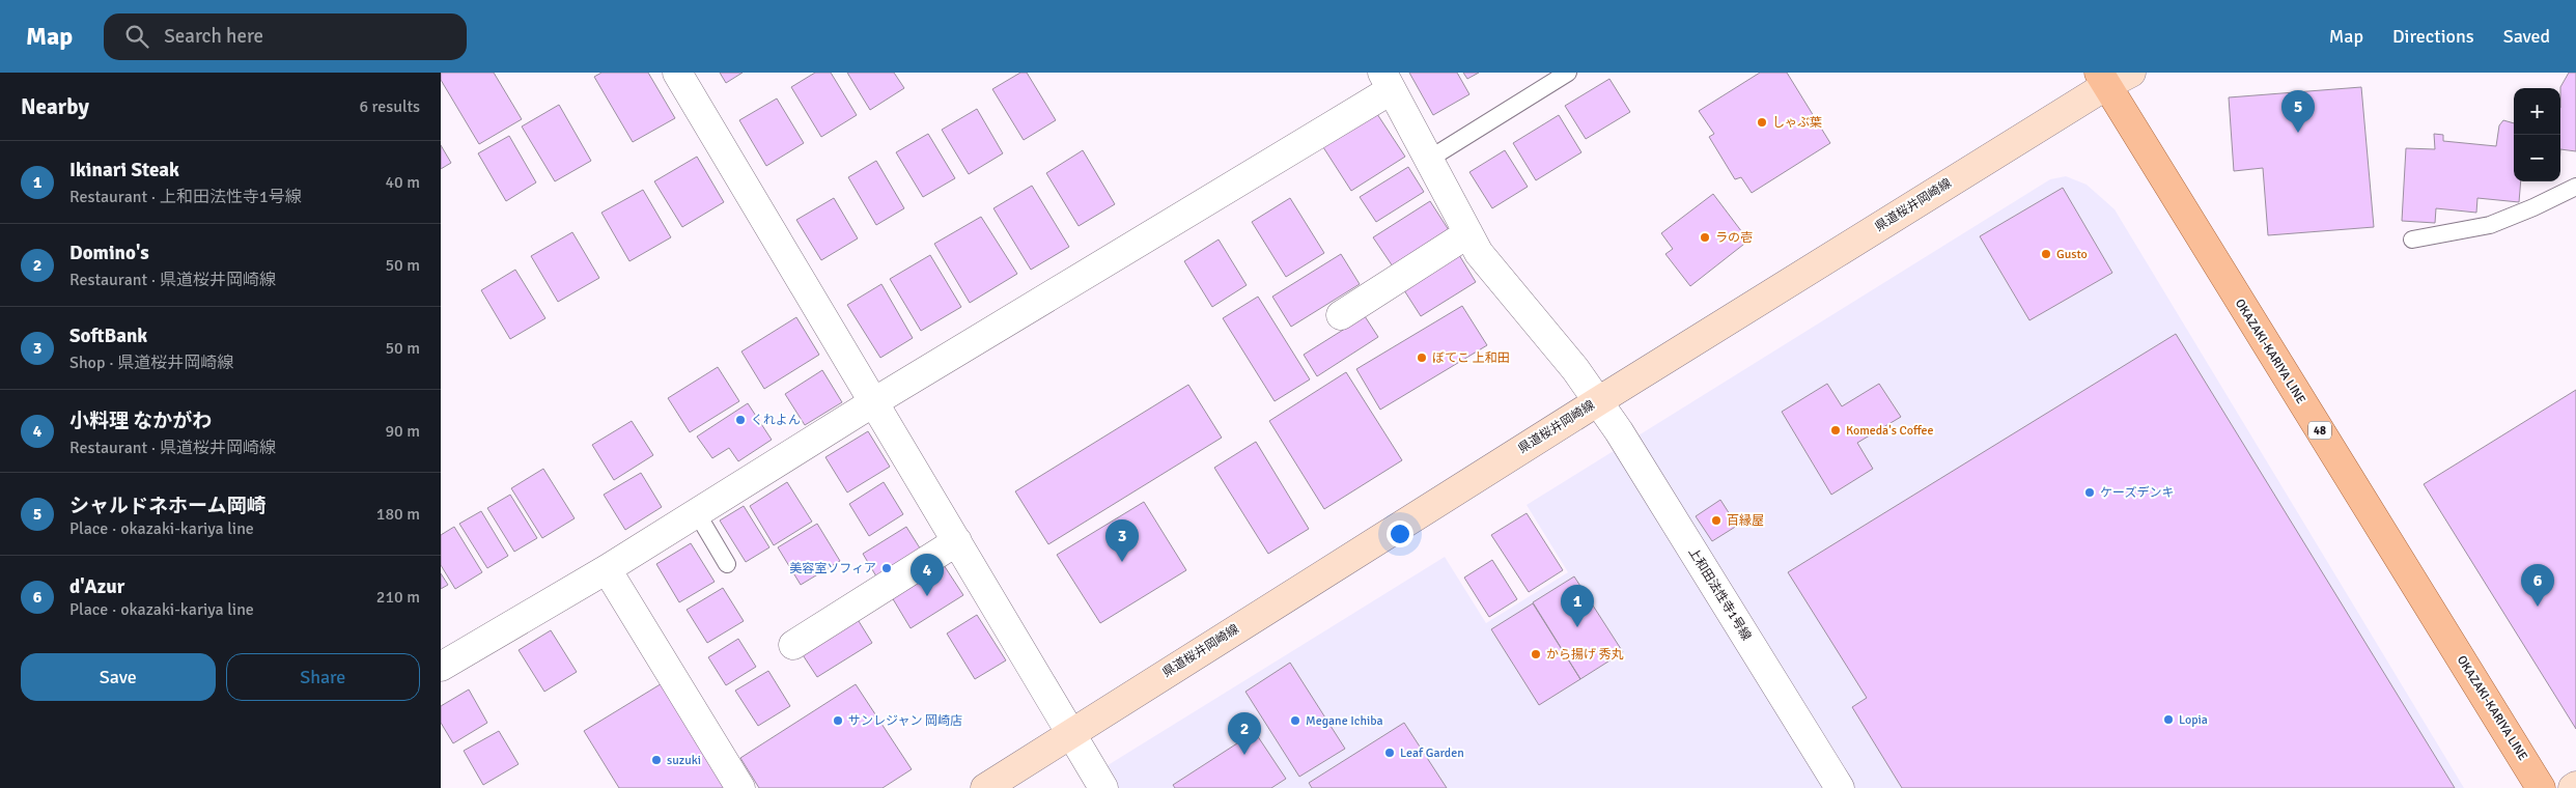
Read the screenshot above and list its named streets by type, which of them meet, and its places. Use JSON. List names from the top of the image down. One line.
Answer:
{"streets":{"main road":["県道桜井岡崎線","OKAZAKI-KARIYA LINE","48"],"street":["上和田法性寺1号線"]},"crossings":[["県道桜井岡崎線","OKAZAKI-KARIYA LINE"],["県道桜井岡崎線","上和田法性寺1号線"]],"places":["しゃぶ葉","ラの壱","Gusto","ぼてこ 上和田","くれよん","Komeda's Coffee","ケーズデンキ","百縁屋","美容室ソフィア","から揚げ 秀丸","Lopia","サンレジャン 岡崎店","Megane Ichiba","Leaf Garden","suzuki"],"page":{"header":"Map","search":"Search here","nav":["Map","Directions","Saved"],"heading":["Nearby","6 results"],"map_buttons":["+","−"],"pins":["5","3","4","6","1","2"],"list":[{"mark":"1","name":"Ikinari Steak","note":"Restaurant · 上和田法性寺1号線","value":"40 m"},{"mark":"2","name":"Domino's","note":"Restaurant · 県道桜井岡崎線","value":"50 m"},{"mark":"3","name":"SoftBank","note":"Shop · 県道桜井岡崎線","value":"50 m"},{"mark":"4","name":"小料理 なかがわ","note":"Restaurant · 県道桜井岡崎線","value":"90 m"},{"mark":"5","name":"シャルドネホーム岡崎","note":"Place · okazaki-kariya line","value":"180 m"},{"mark":"6","name":"d'Azur","note":"Place · okazaki-kariya line","value":"210 m"}],"buttons":["Save","Share"]}}
